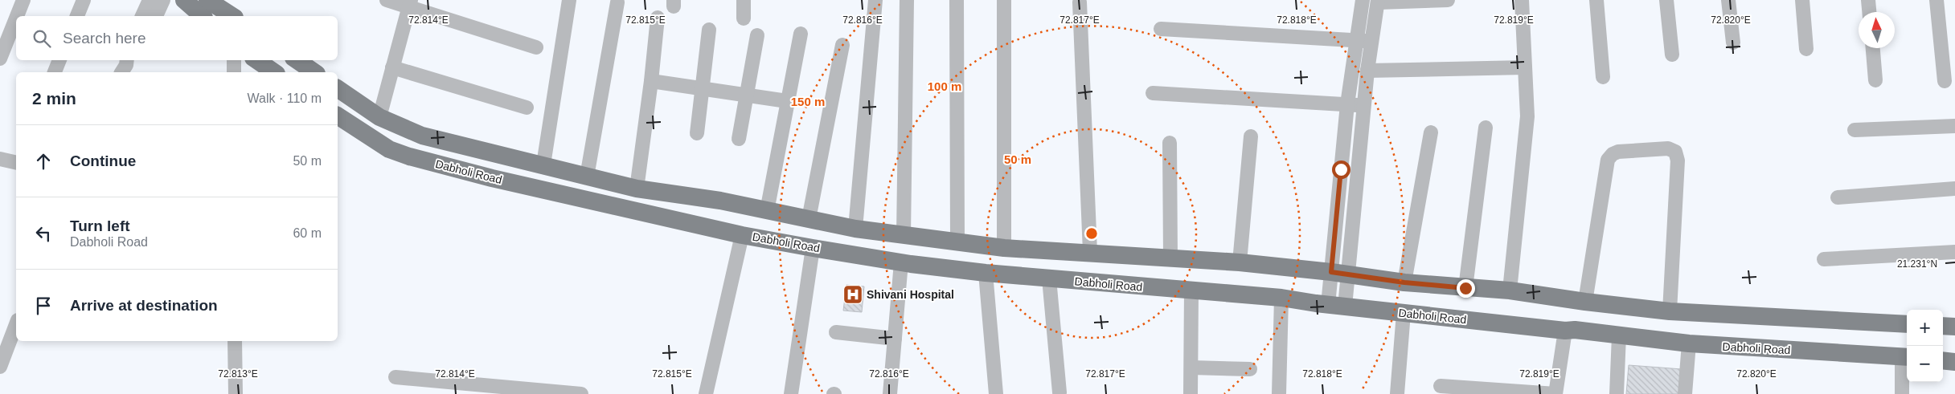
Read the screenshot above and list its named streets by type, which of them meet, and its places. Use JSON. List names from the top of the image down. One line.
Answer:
{"streets":{"main road":["Dabholi Road"]},"places":{"hospital":["Shivani Hospital"]},"north":"top","page":{"search":"Search here","heading":["2 min","Walk · 110 m"],"list":[["Continue","50 m"],["Turn left","Dabholi Road","60 m"],"Arrive at destination"],"map_buttons":["+","−"]},"coordinates":["72.814°E","72.815°E","72.816°E","72.817°E","72.818°E","72.819°E","72.820°E","21.231°N","72.813°E"],"rings":["100 m","150 m","50 m"]}
